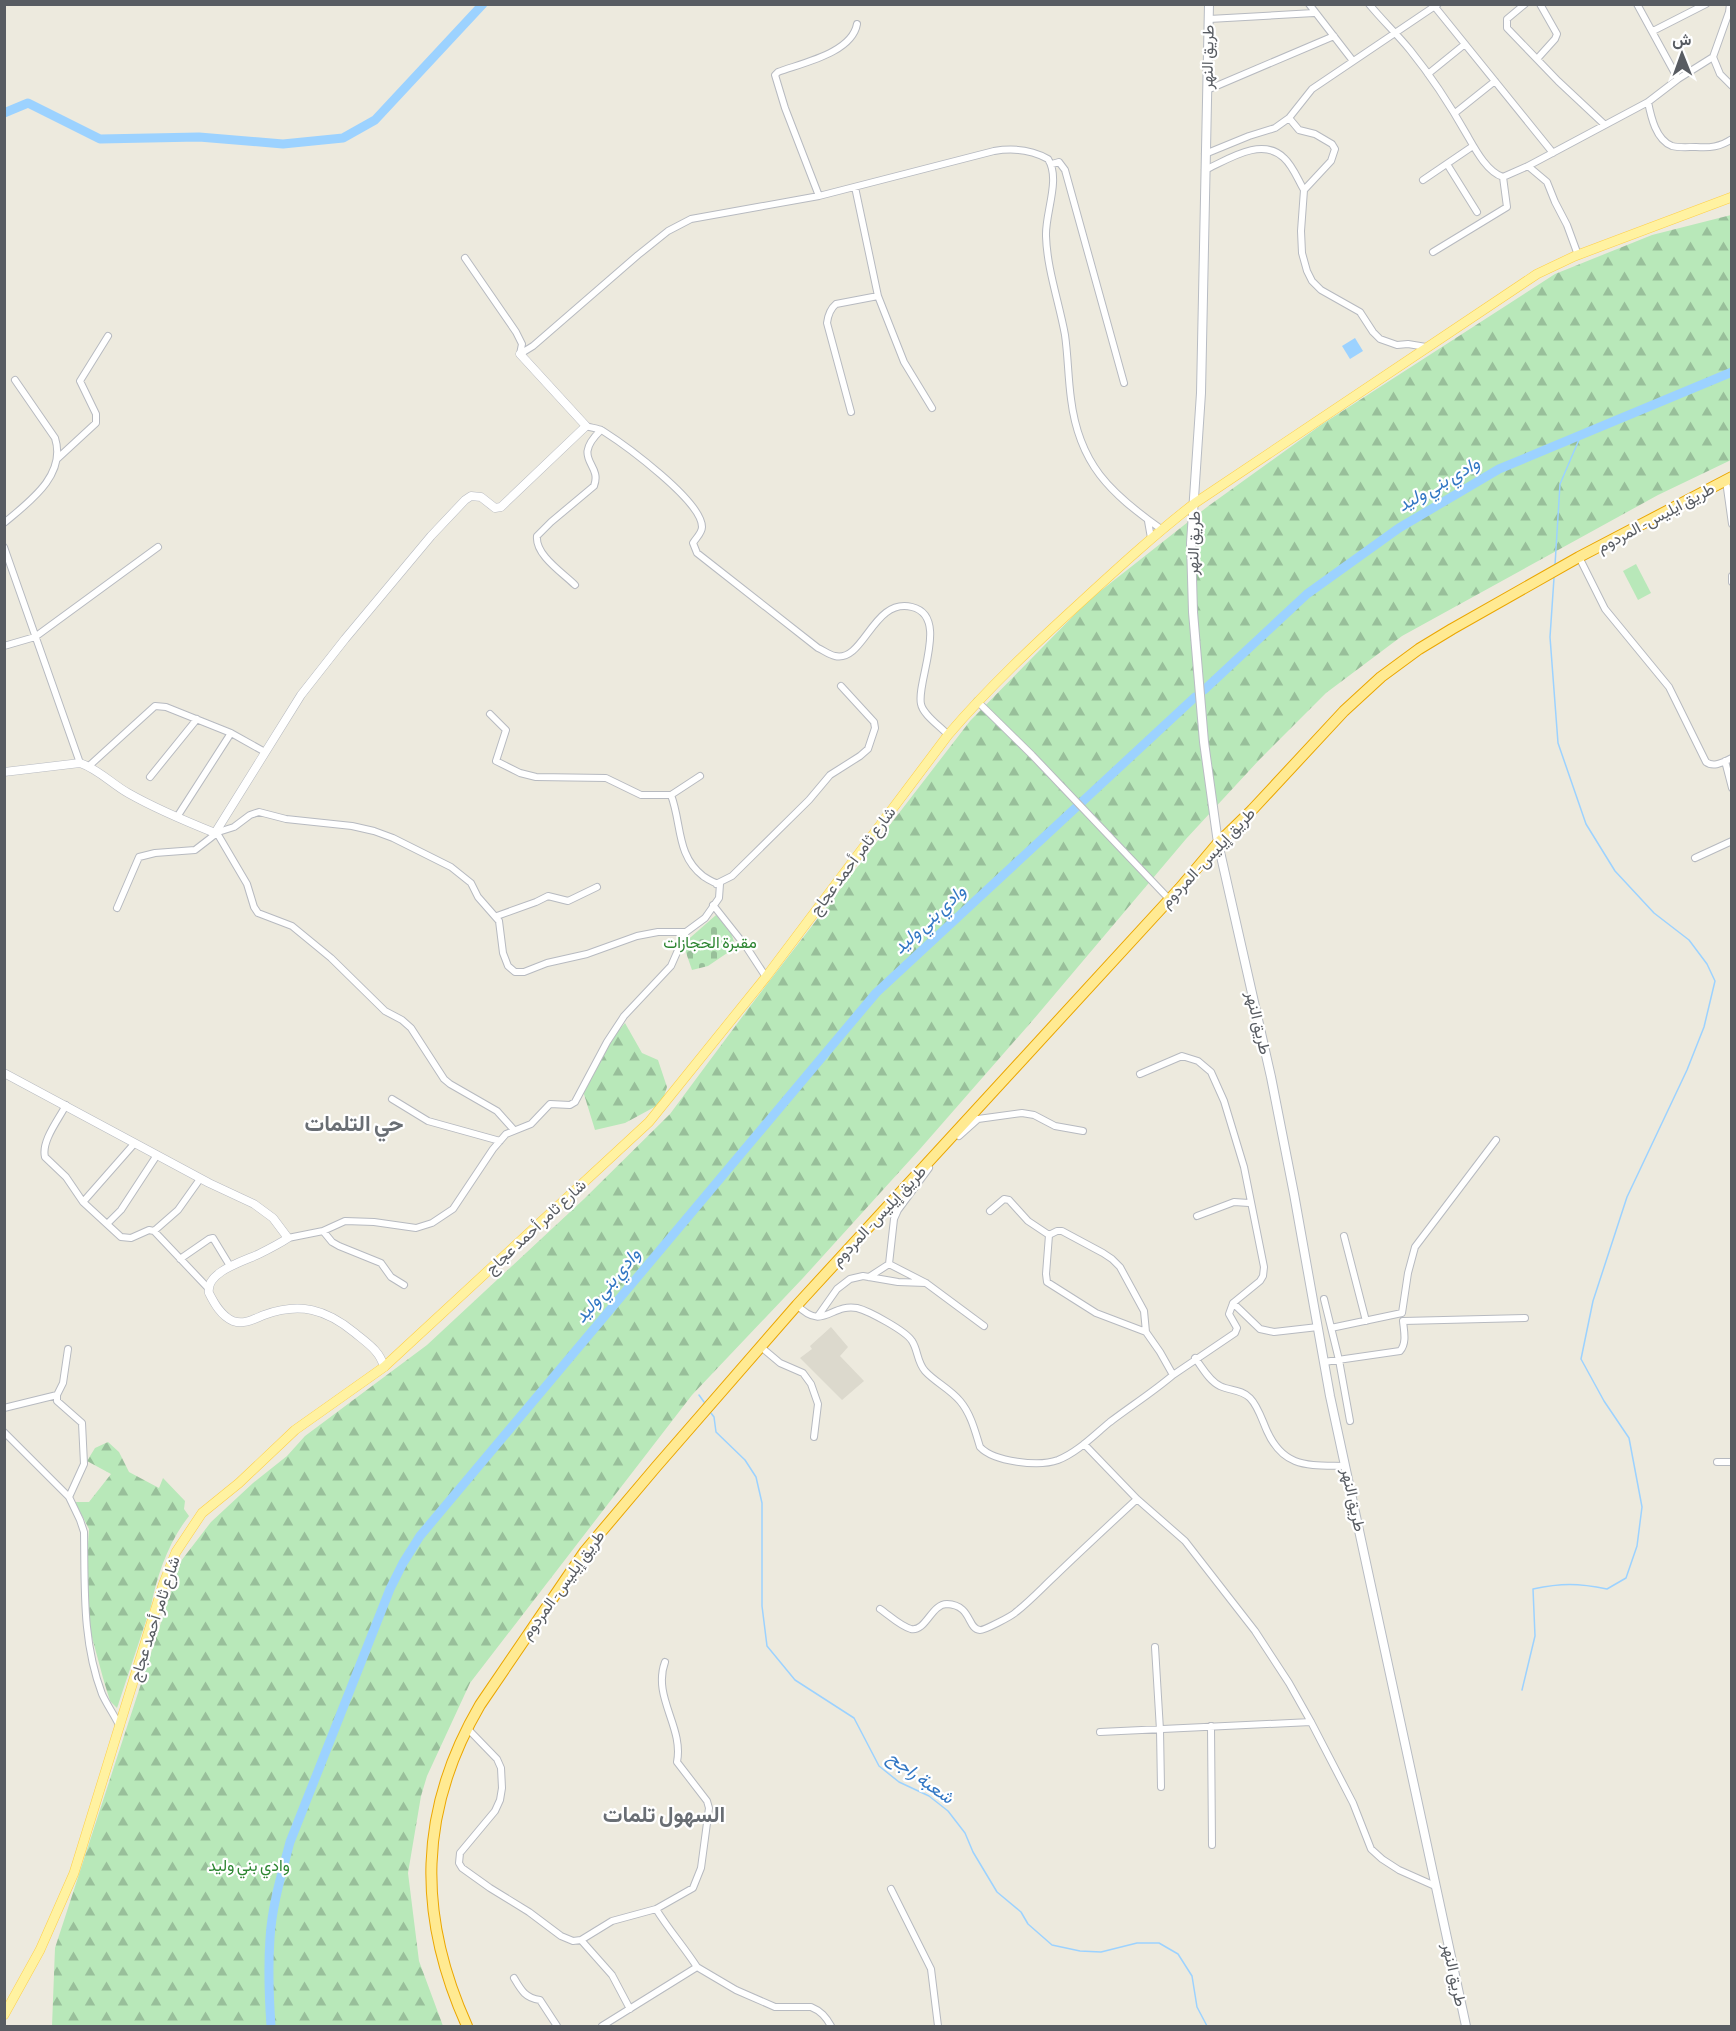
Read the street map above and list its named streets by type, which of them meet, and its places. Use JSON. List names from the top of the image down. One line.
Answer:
{"streets":{"highway":["طريق ايليس- المردوم","طريق إيليس- المردوم"],"main road":["طريق النهر","شارع ثامر أحمد عجاج"]},"crossings":[["طريق النهر","طريق إيليس- المردوم"],["طريق النهر","شارع ثامر أحمد عجاج"],["طريق ايليس- المردوم","طريق إيليس- المردوم"]],"districts":["حي التلمات","السهول تلمات"],"water":["وادي بني وليد","شعبة راجح"],"parks":["مقبرة الحجازات","وادي بني وليد"],"north":"top"}
